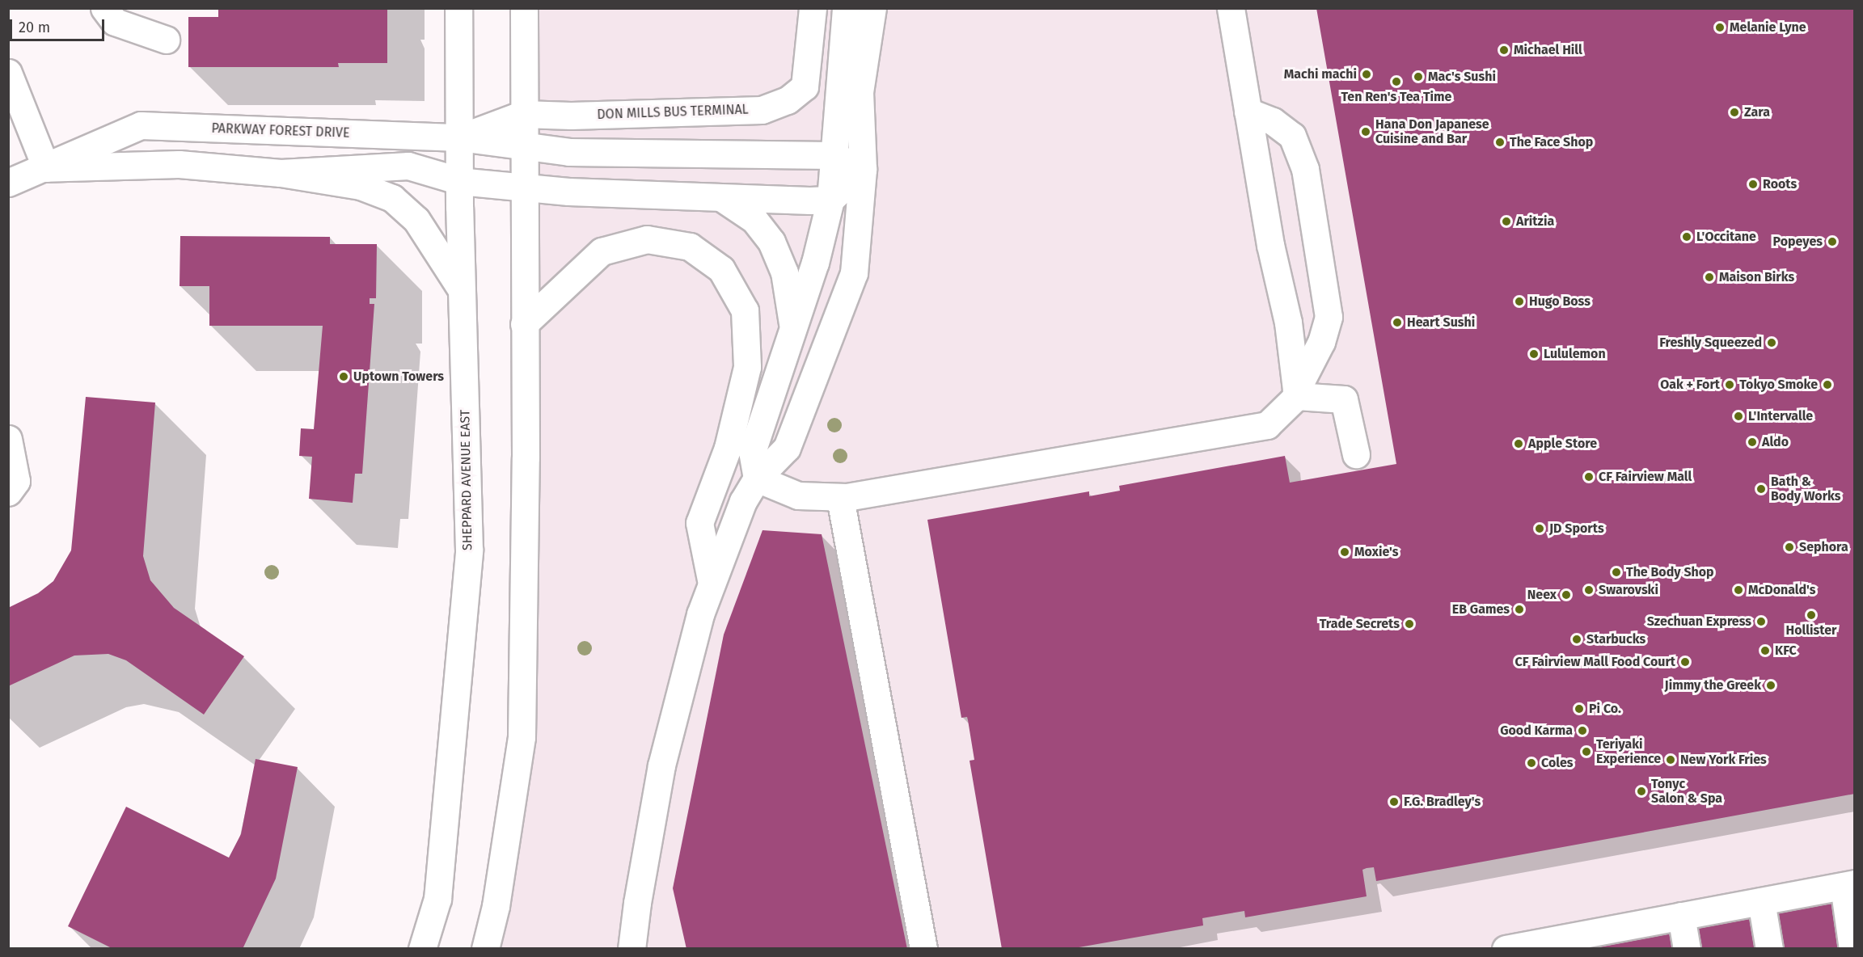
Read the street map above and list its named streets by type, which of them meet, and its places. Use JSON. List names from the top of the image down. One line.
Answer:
{"streets":{"main road":["DON MILLS BUS TERMINAL","PARKWAY FOREST DRIVE","SHEPPARD AVENUE EAST"]},"crossings":[["DON MILLS BUS TERMINAL","PARKWAY FOREST DRIVE"],["DON MILLS BUS TERMINAL","SHEPPARD AVENUE EAST"],["PARKWAY FOREST DRIVE","SHEPPARD AVENUE EAST"]],"places":["Melanie Lyne","Michael Hill","Machi machi","Mac's Sushi","Ten Ren's Tea Time","Zara","Hana Don Japanese Cuisine and Bar","The Face Shop","Roots","Aritzia","L'Occitane","Popeyes","Maison Birks","Hugo Boss","Heart Sushi","Freshly Squeezed","Lululemon","Uptown Towers","Oak + Fort","Tokyo Smoke","L'Intervalle","Aldo","Apple Store","CF Fairview Mall","Bath & Body Works","JD Sports","Sephora","Moxie's","The Body Shop","Swarovski","McDonald's","Neex","EB Games","Hollister","Szechuan Express","Trade Secrets","Starbucks","KFC","CF Fairview Mall Food Court","Jimmy the Greek","Pi Co.","Good Karma","Teriyaki Experience","New York Fries","Coles","Tonyc Salon & Spa","F.G. Bradley's"],"scale_bar":"20 m"}
